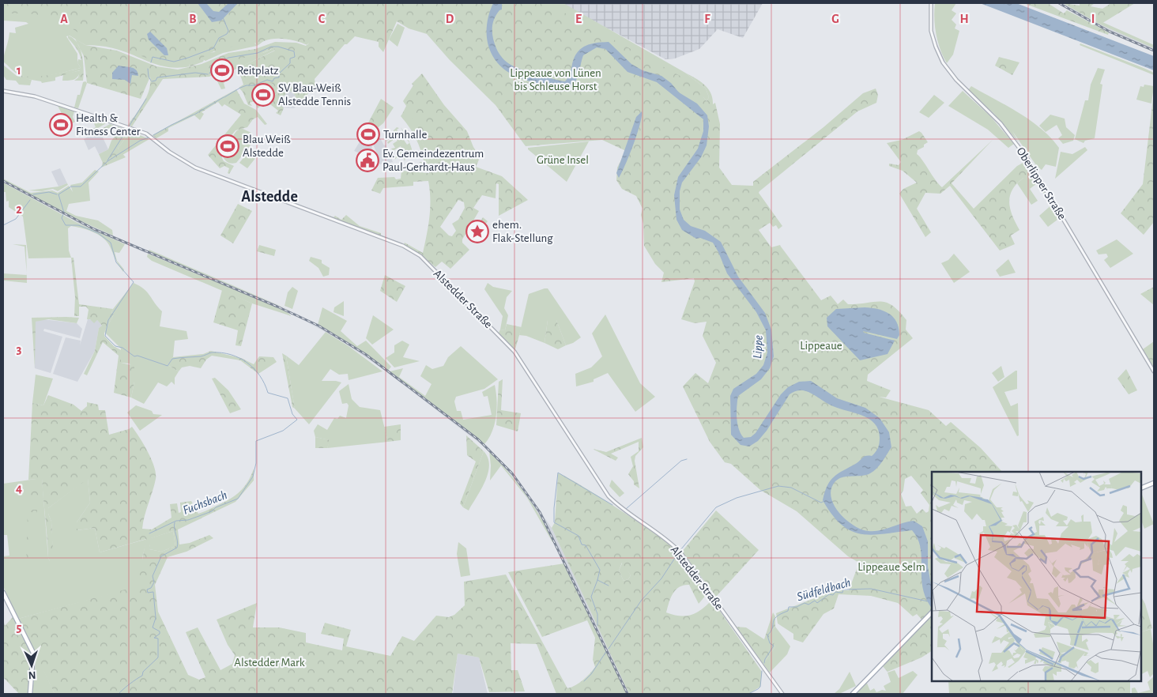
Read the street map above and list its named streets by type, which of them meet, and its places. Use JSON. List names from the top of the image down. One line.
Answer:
{"streets":{"street":["Oberlipper Straße","Alstedder Straße"]},"districts":["Alstedde"],"water":["Lippe","Fuchsbach","Südfeldbach"],"parks":["Lippeaue von Lünen bis Schleuse Horst","Grüne Insel","Lippeaue","Lippeaue Selm","Alstedder Mark"],"places":{"sports":["Reitplatz","SV Blau-Weiß Alstedde Tennis","Health & Fitness Center","Turnhalle","Blau Weiß Alstedde"],"public building":["Ev. Gemeindezentrum Paul-Gerhardt-Haus"],"place":["ehem. Flak-Stellung"]},"north":"bottom","grid":{"columns":["A","B","C","D","E","F","G","H","I"],"rows":["1","2","3","4","5"]}}
